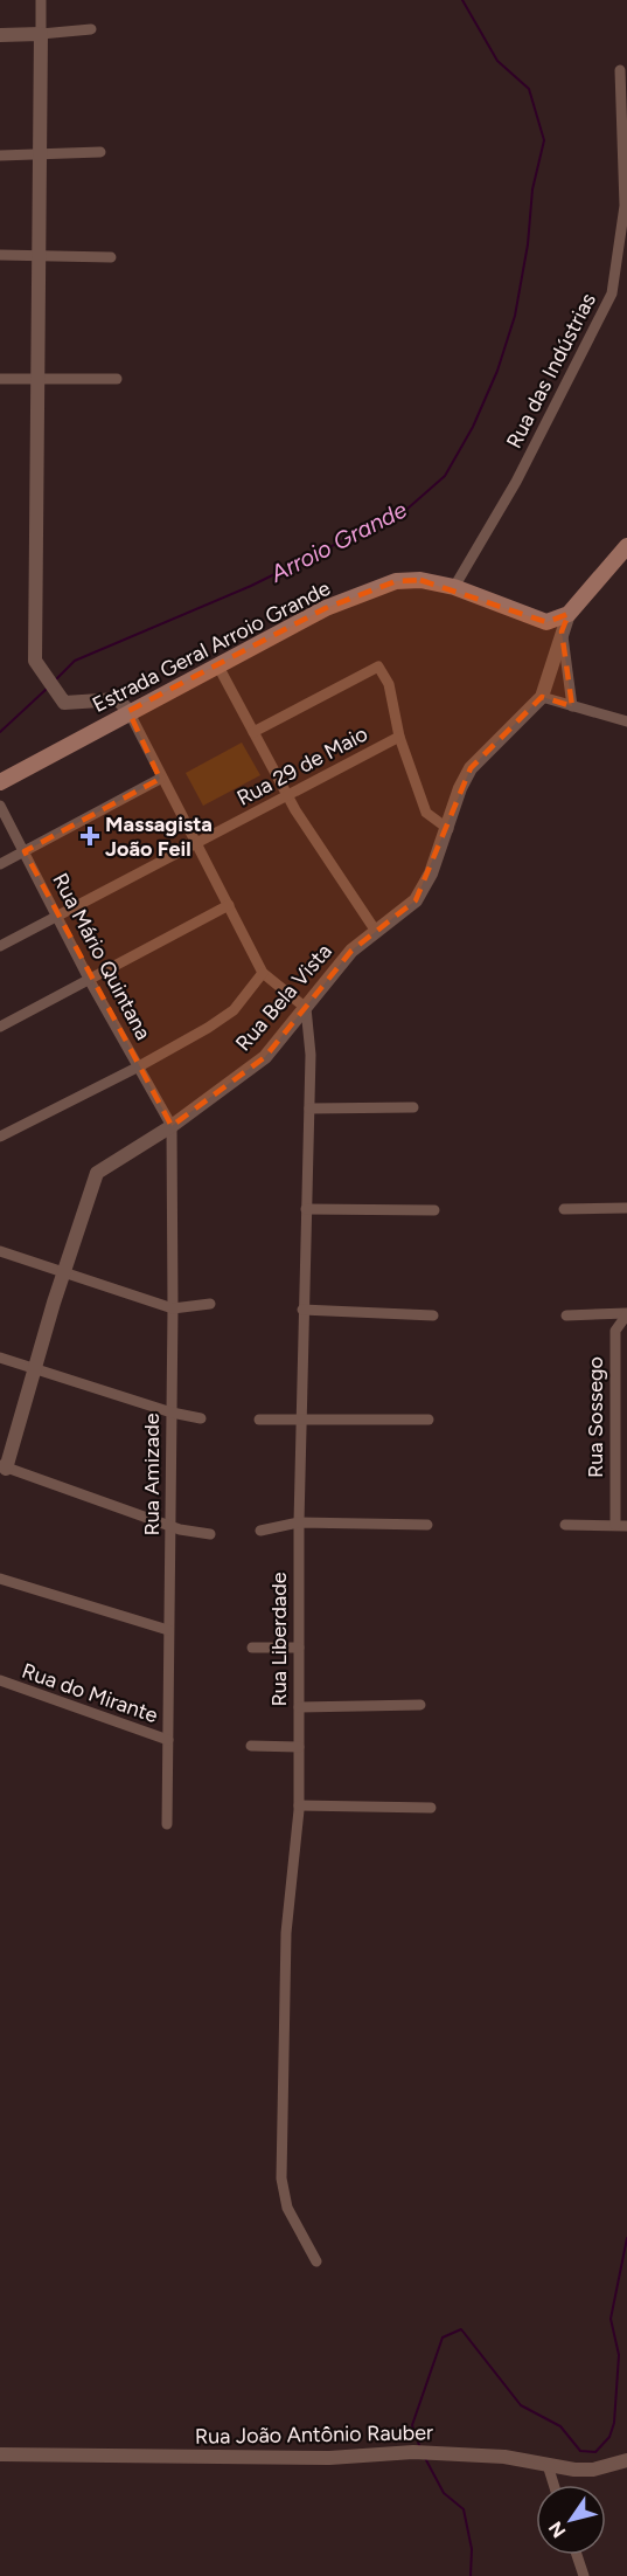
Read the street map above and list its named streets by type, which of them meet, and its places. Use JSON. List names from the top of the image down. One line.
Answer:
{"streets":{"main road":["Estrada Geral Arroio Grande","Rua Bela Vista"],"street":["Rua das Indústrias","Rua 29 de Maio","Rua Mário Quintana","Rua Sossego","Rua Amizade","Rua Liberdade","Rua do Mirante","Rua João Antônio Rauber"]},"crossings":[["Rua das Indústrias","Estrada Geral Arroio Grande"],["Estrada Geral Arroio Grande","Rua Bela Vista"],["Rua 29 de Maio","Rua Mário Quintana"],["Rua Mário Quintana","Rua Bela Vista"],["Rua Mário Quintana","Rua Amizade"],["Rua Bela Vista","Rua Amizade"],["Rua Bela Vista","Rua Liberdade"],["Rua Amizade","Rua do Mirante"]],"water":["Arroio Grande"],"places":{"health":["Massagista João Feil"]},"north":"bottom left"}
